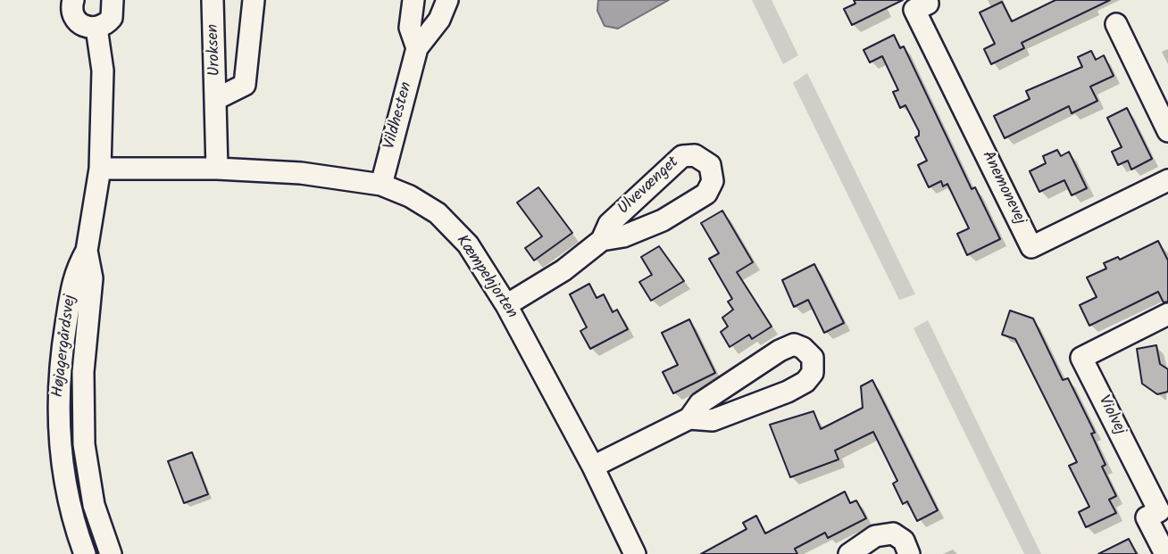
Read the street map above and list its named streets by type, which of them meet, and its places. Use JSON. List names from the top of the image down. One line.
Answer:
{"streets":{"street":["Uroksen","Vildhesten","Ulvevænget","Anemonevej","Kæmpehjorten","Højagergårdsvej","Violvej"]},"crossings":[["Uroksen","Kæmpehjorten"],["Vildhesten","Kæmpehjorten"],["Ulvevænget","Kæmpehjorten"],["Kæmpehjorten","Højagergårdsvej"]]}
